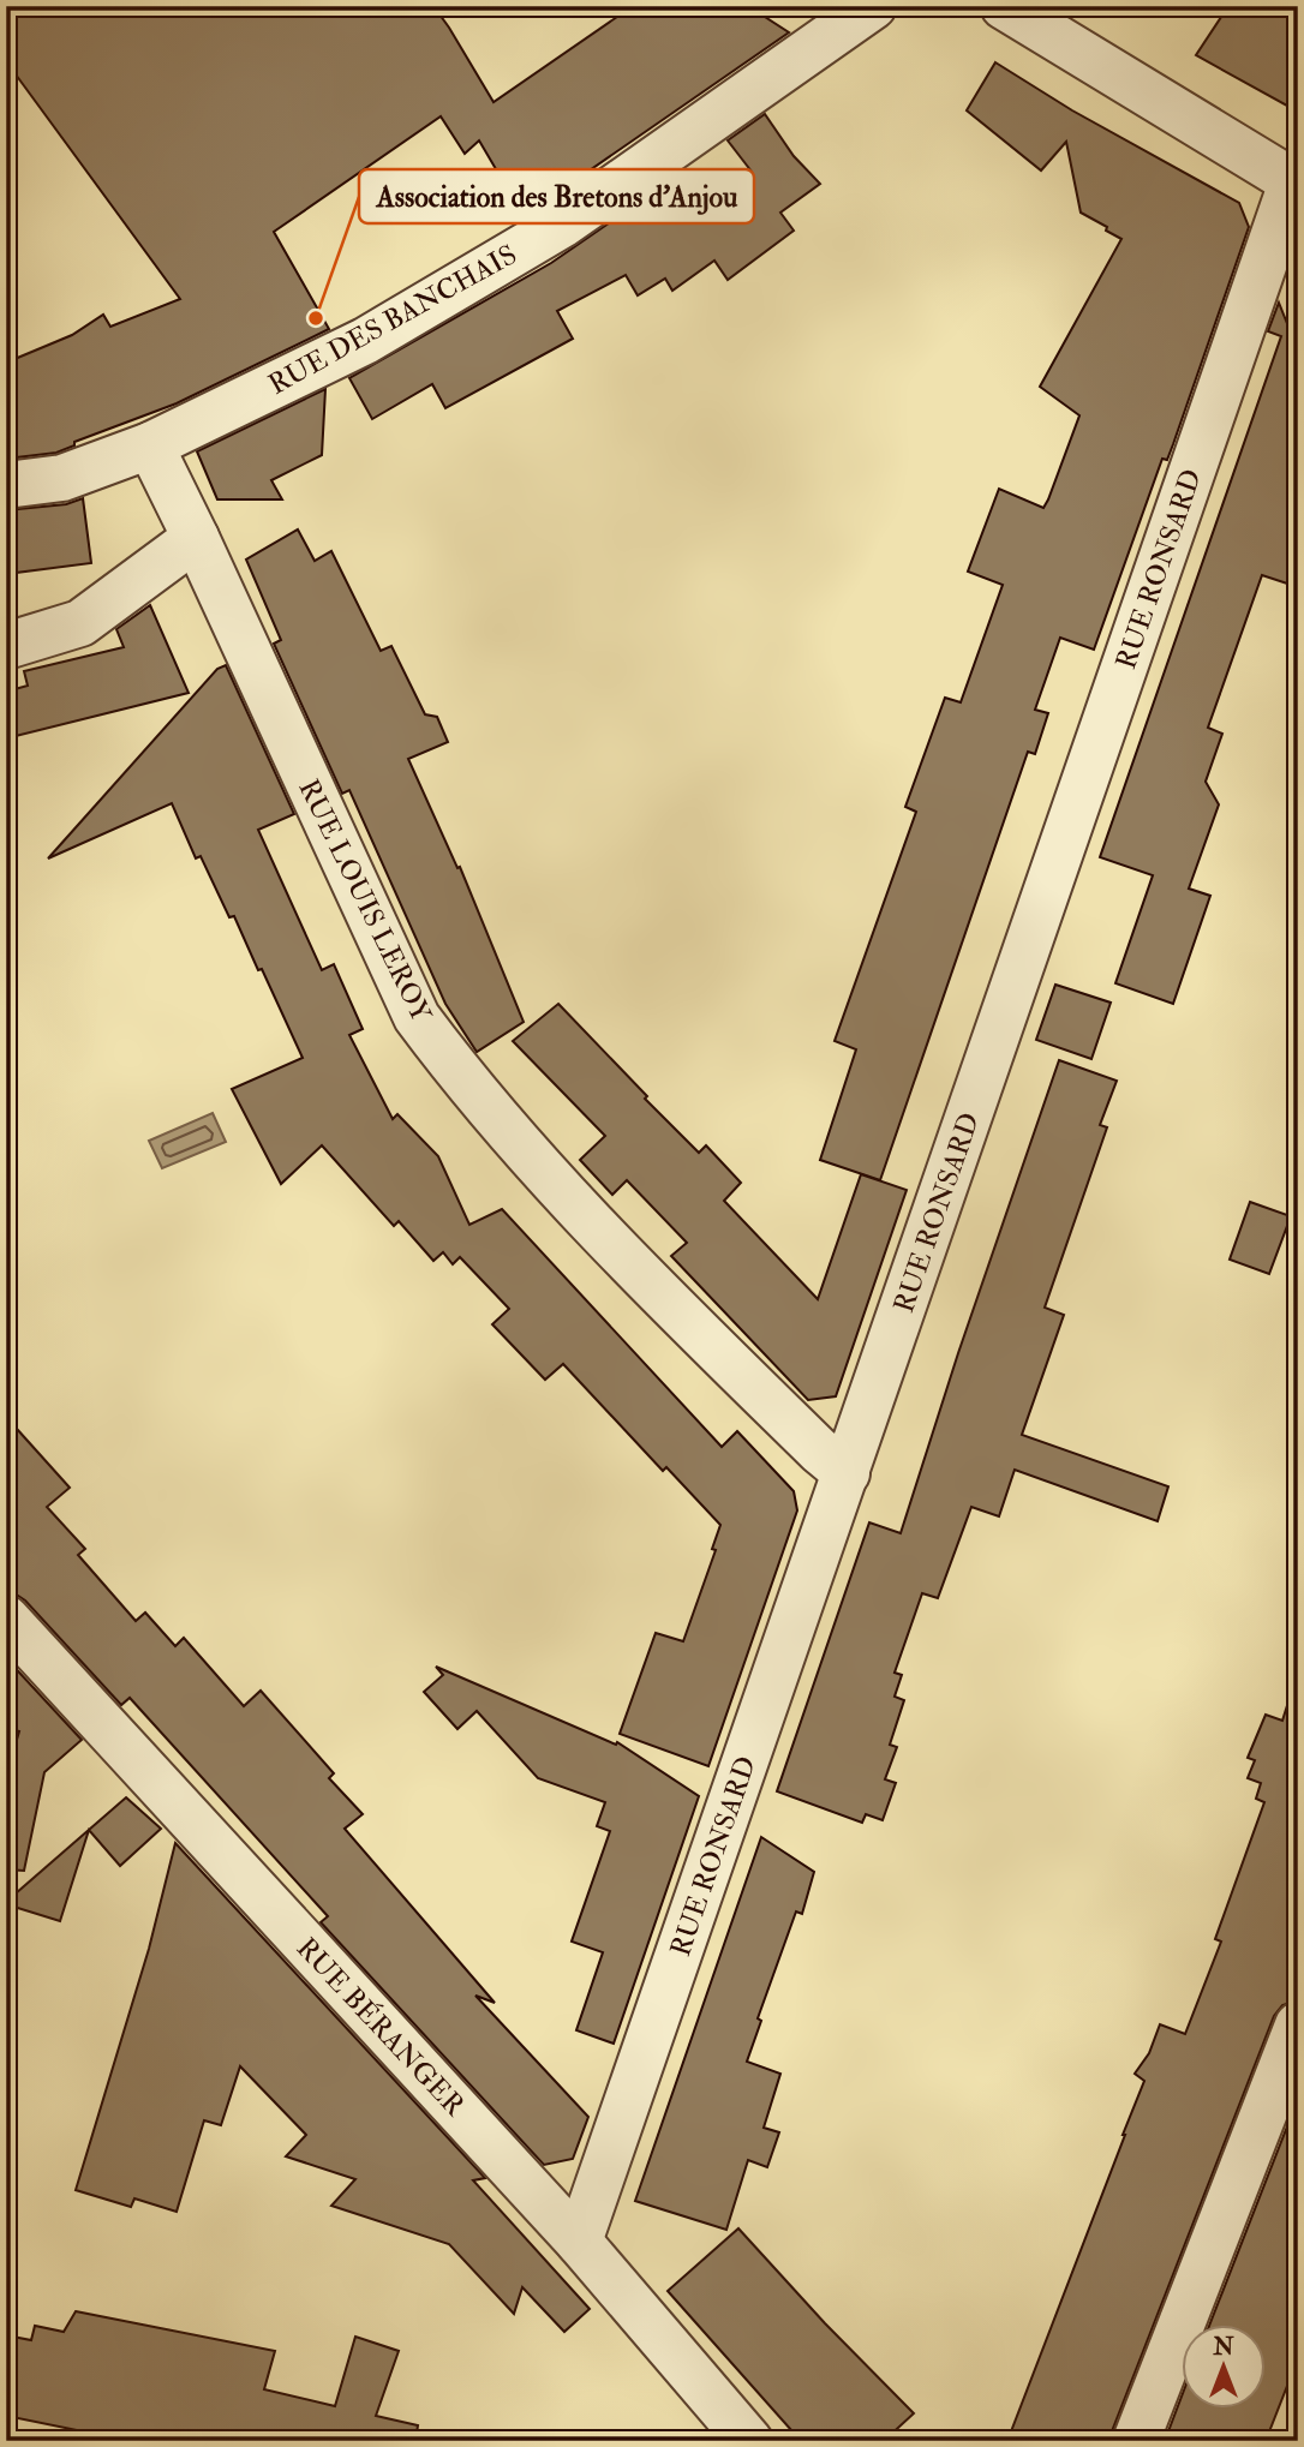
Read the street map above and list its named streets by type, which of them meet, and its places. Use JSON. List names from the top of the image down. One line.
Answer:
{"streets":{"street":["RUE DES BANCHAIS","RUE RONSARD","RUE LOUIS LEROY","RUE BÉRANGER"]},"crossings":[["RUE DES BANCHAIS","RUE LOUIS LEROY"],["RUE RONSARD","RUE LOUIS LEROY"],["RUE RONSARD","RUE BÉRANGER"]],"places":["Association des Bretons d'Anjou"],"north":"top"}
